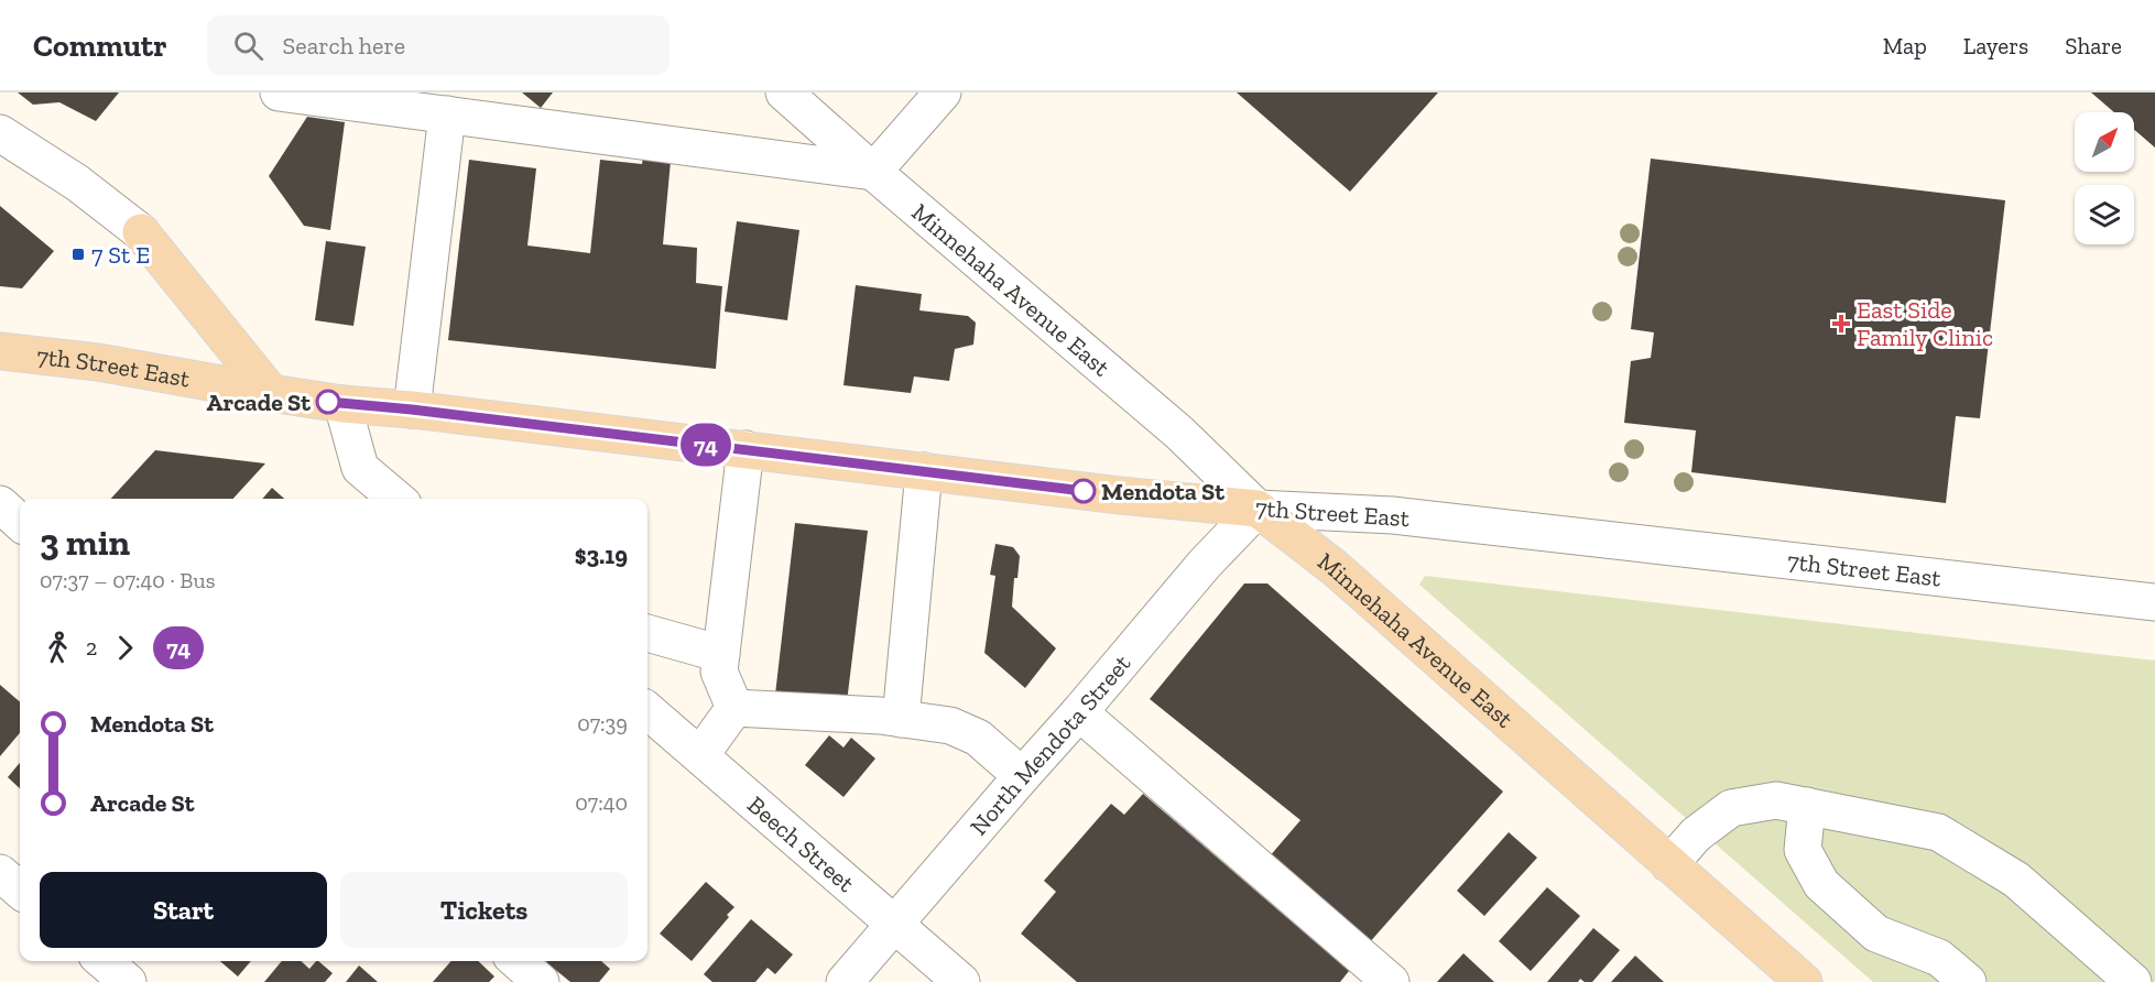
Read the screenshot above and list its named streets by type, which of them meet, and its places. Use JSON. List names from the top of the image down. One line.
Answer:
{"streets":{"main road":["Minnehaha Avenue East","7th Street East"],"street":["North Mendota Street","Beech Street"]},"crossings":[["Minnehaha Avenue East","7th Street East"],["Minnehaha Avenue East","North Mendota Street"],["7th Street East","North Mendota Street"],["North Mendota Street","Beech Street"]],"places":{"transit":["7 St E"],"health":["East Side Family Clinic"],"other":["Arcade St","Mendota St"]},"lines":["bus line 74"],"north":"top right","page":{"header":"Commutr","search":"Search here","nav":["Map","Layers","Share"],"on_map":"74","heading":["3 min","07:37 – 07:40 · Bus","$3.19"],"legs":["2","74"],"list":[{"name":"Mendota St","value":"07:39"},{"name":"Arcade St","value":"07:40"}],"buttons":["Start","Tickets"]}}
